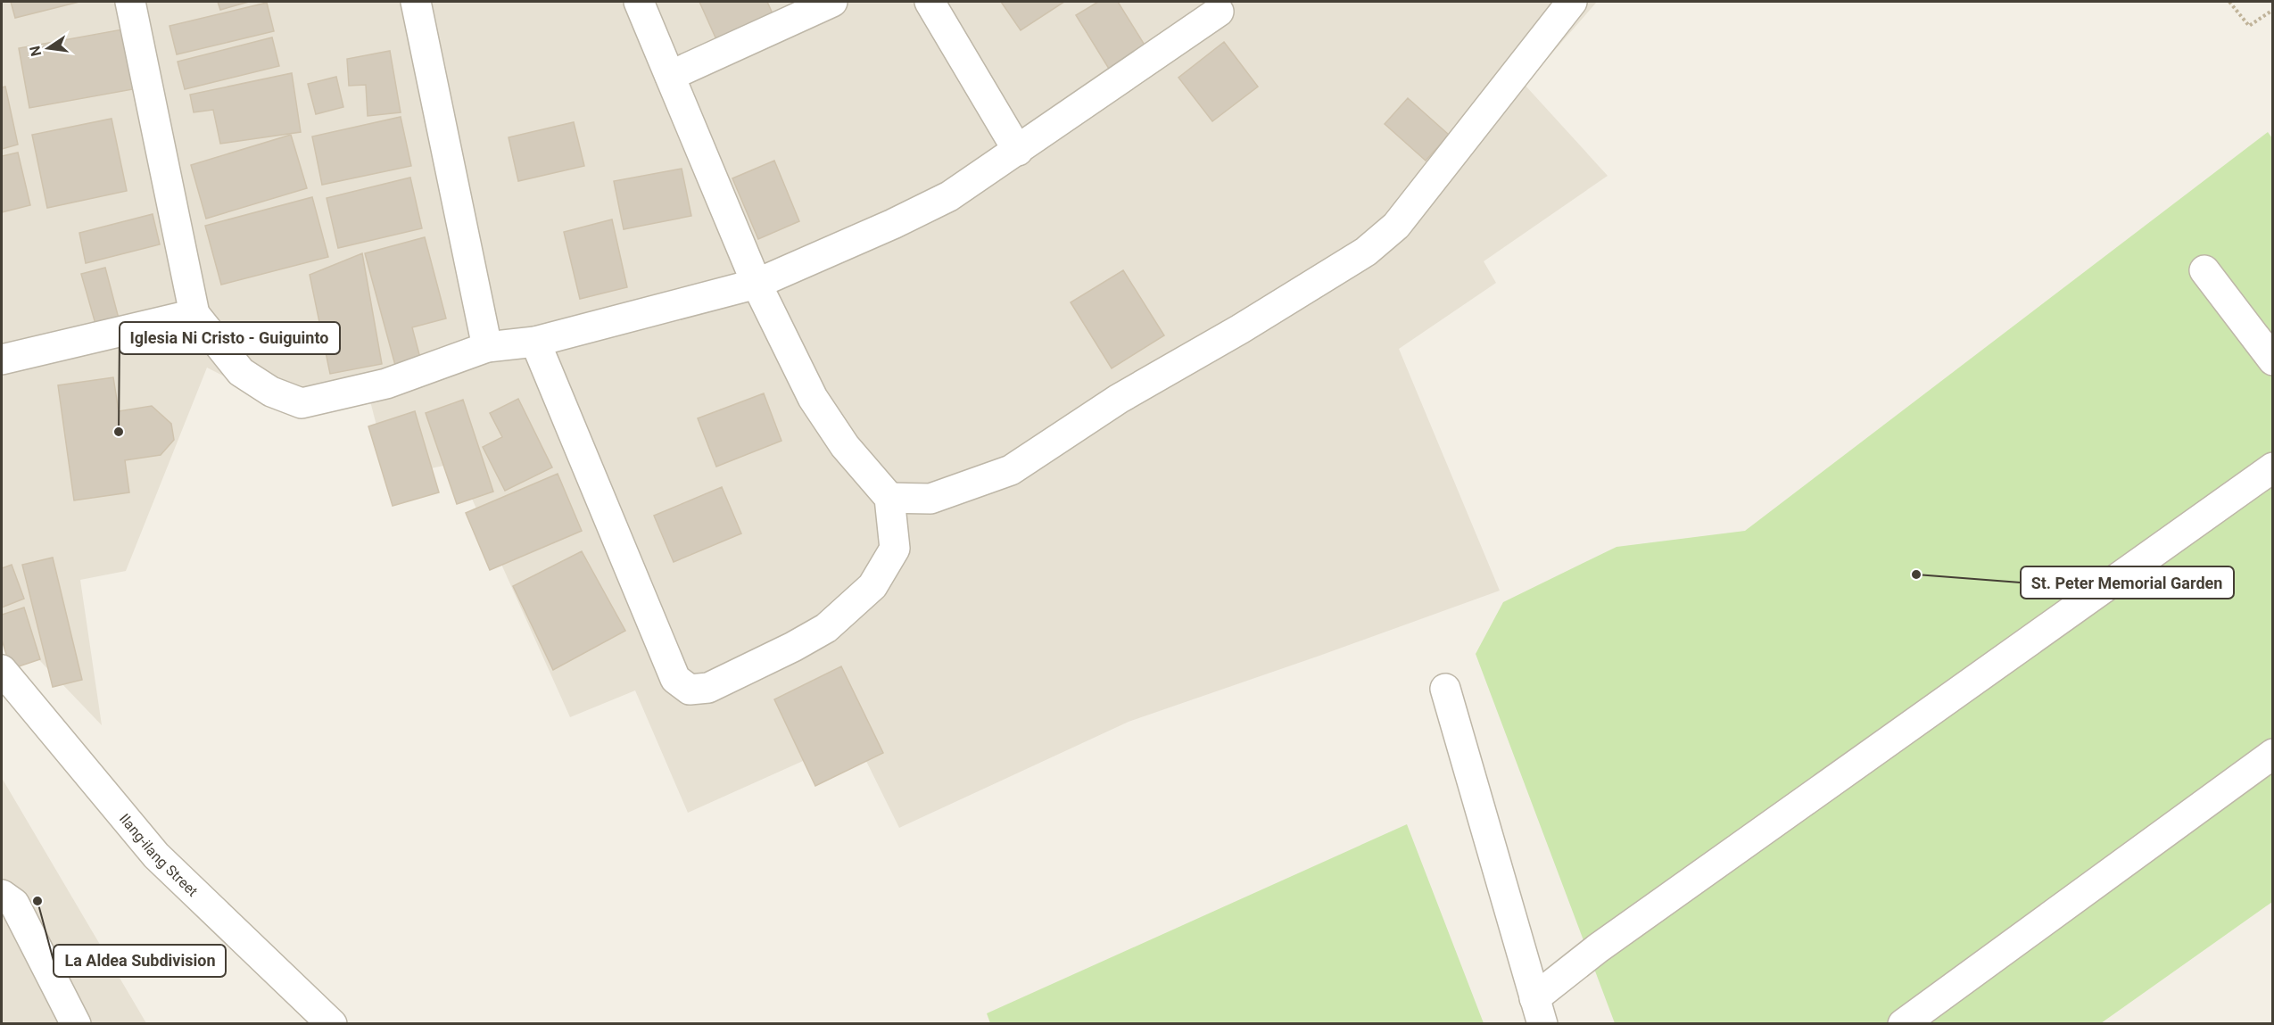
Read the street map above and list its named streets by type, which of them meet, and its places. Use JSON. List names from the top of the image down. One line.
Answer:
{"streets":{"street":["Ilang-ilang Street"]},"places":["Iglesia Ni Cristo - Guiguinto","St. Peter Memorial Garden","La Aldea Subdivision"],"north":"left"}
